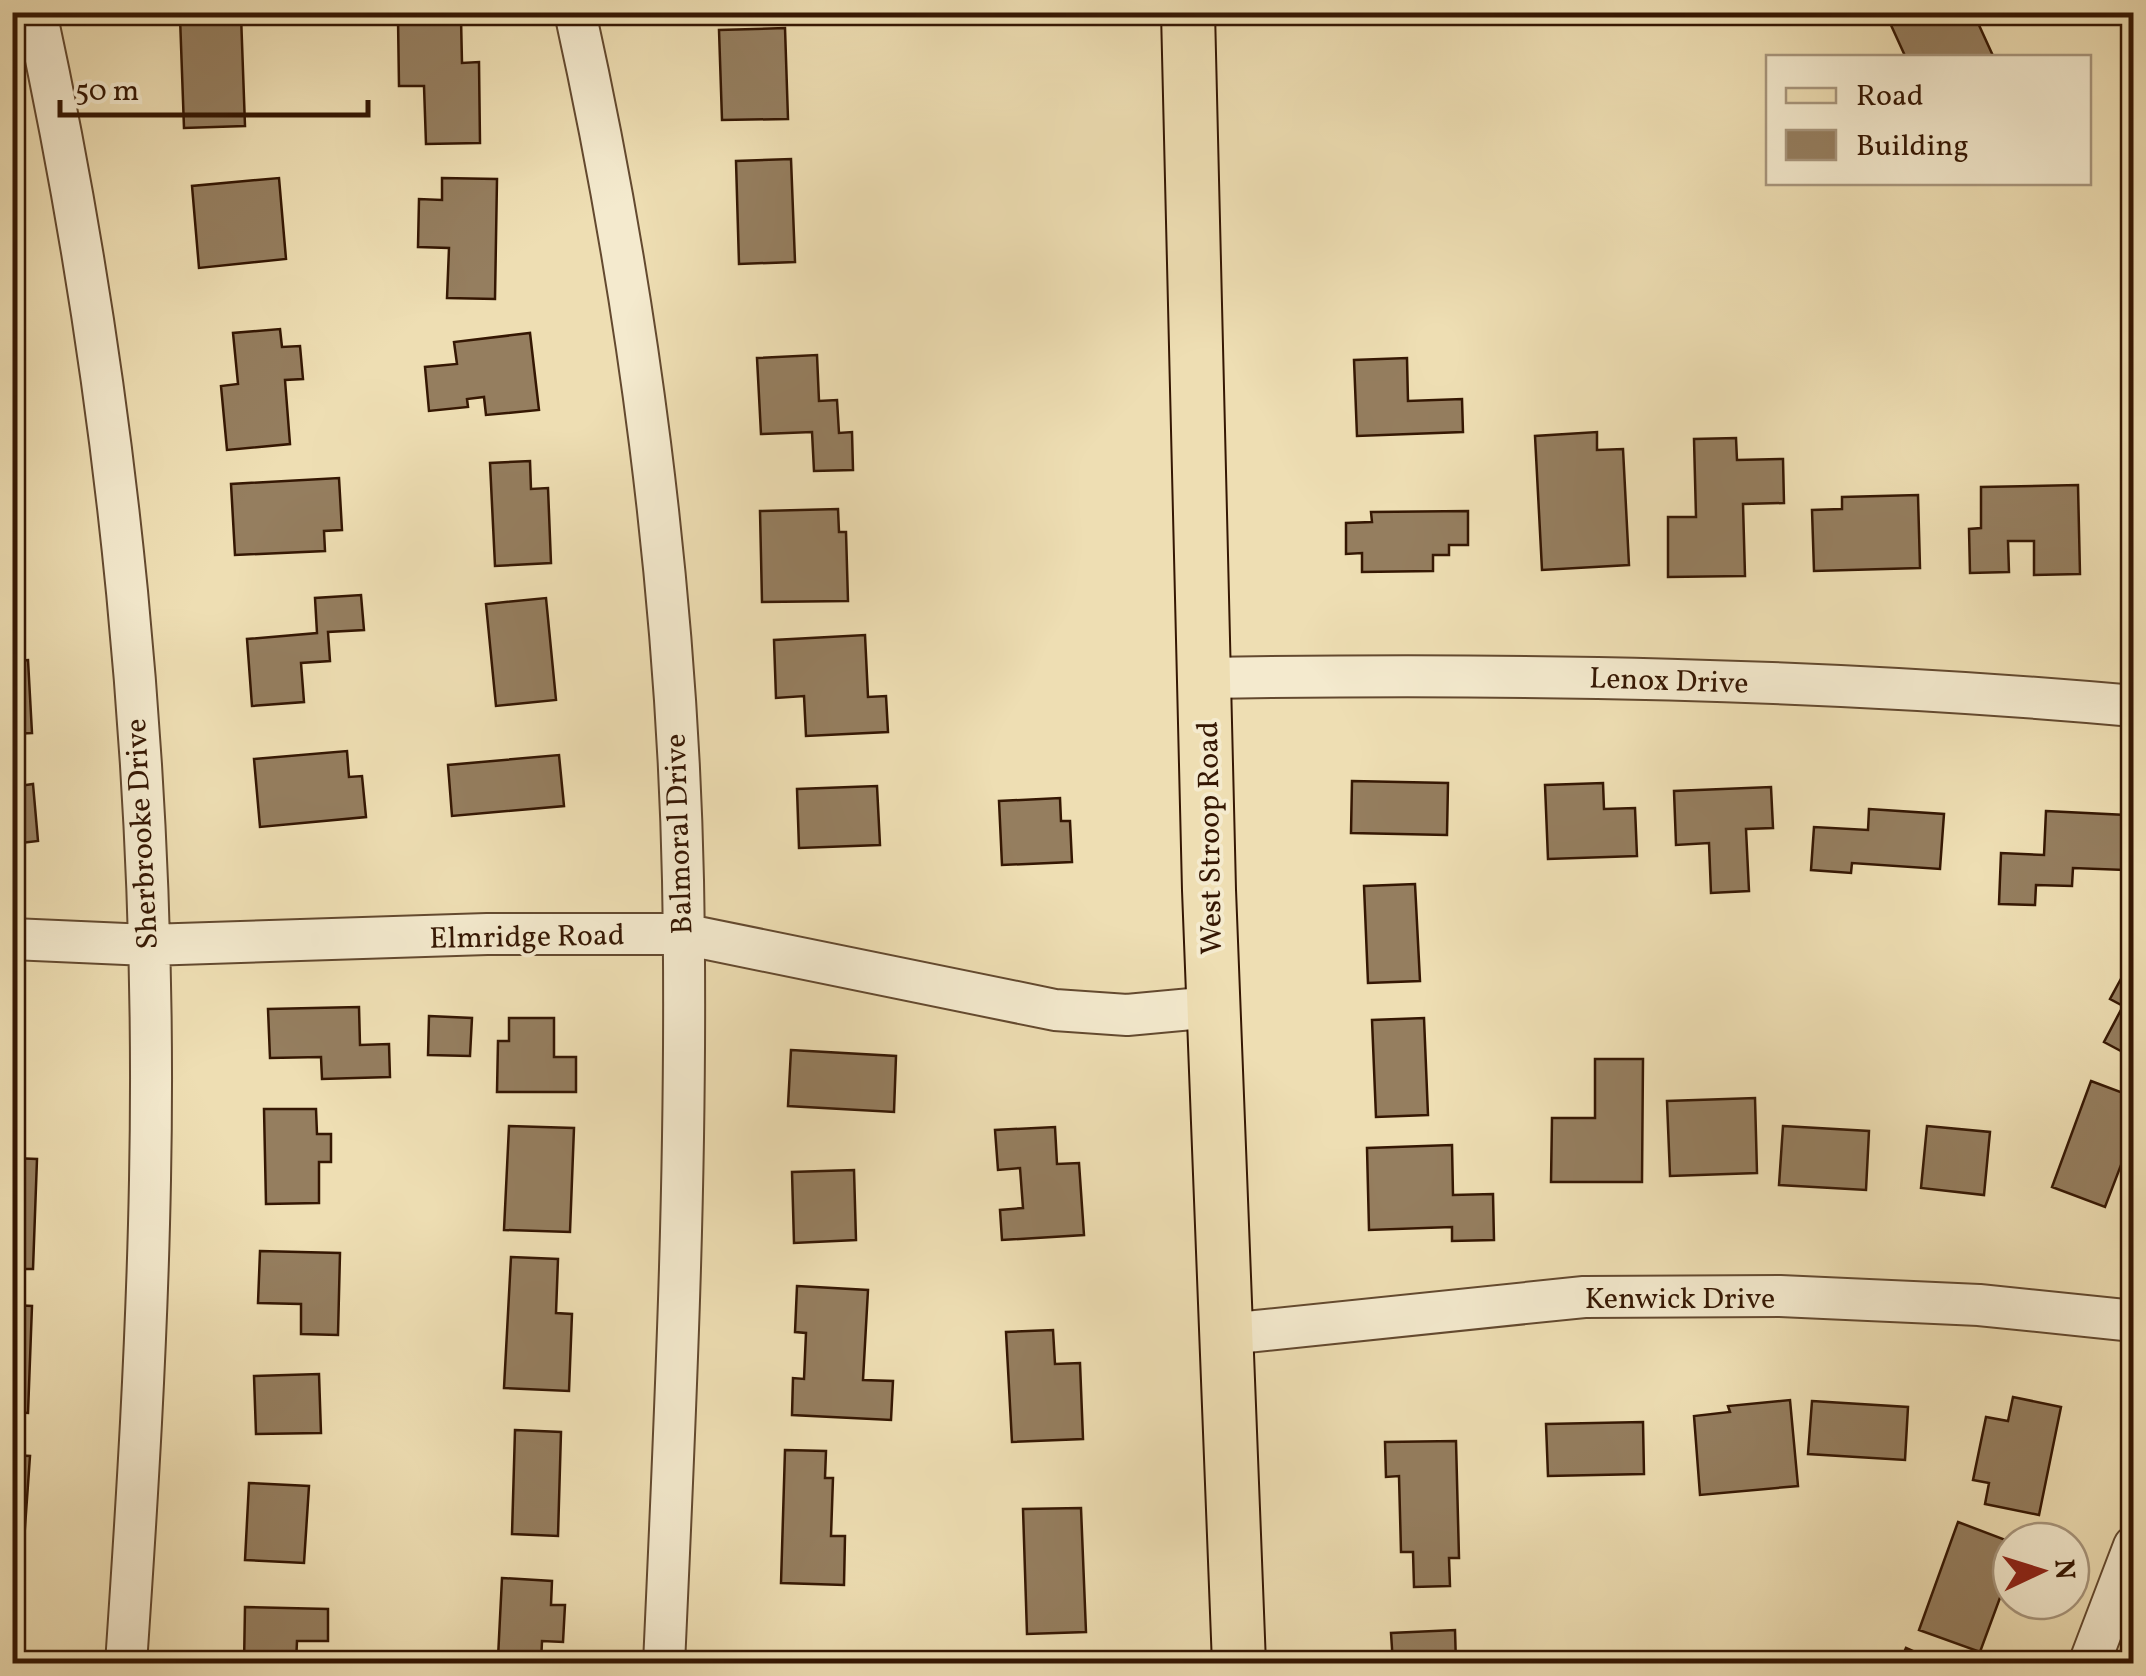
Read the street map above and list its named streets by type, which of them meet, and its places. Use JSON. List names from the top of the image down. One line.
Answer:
{"streets":{"main road":["West Stroop Road"],"street":["Lenox Drive","Sherbrooke Drive","Balmoral Drive","Elmridge Road","Kenwick Drive"]},"crossings":[["Lenox Drive","West Stroop Road"],["Sherbrooke Drive","Elmridge Road"],["Balmoral Drive","Elmridge Road"],["West Stroop Road","Elmridge Road"],["West Stroop Road","Kenwick Drive"]],"legend":["Road","Building"],"scale_bar":"50 m","north":"right"}
